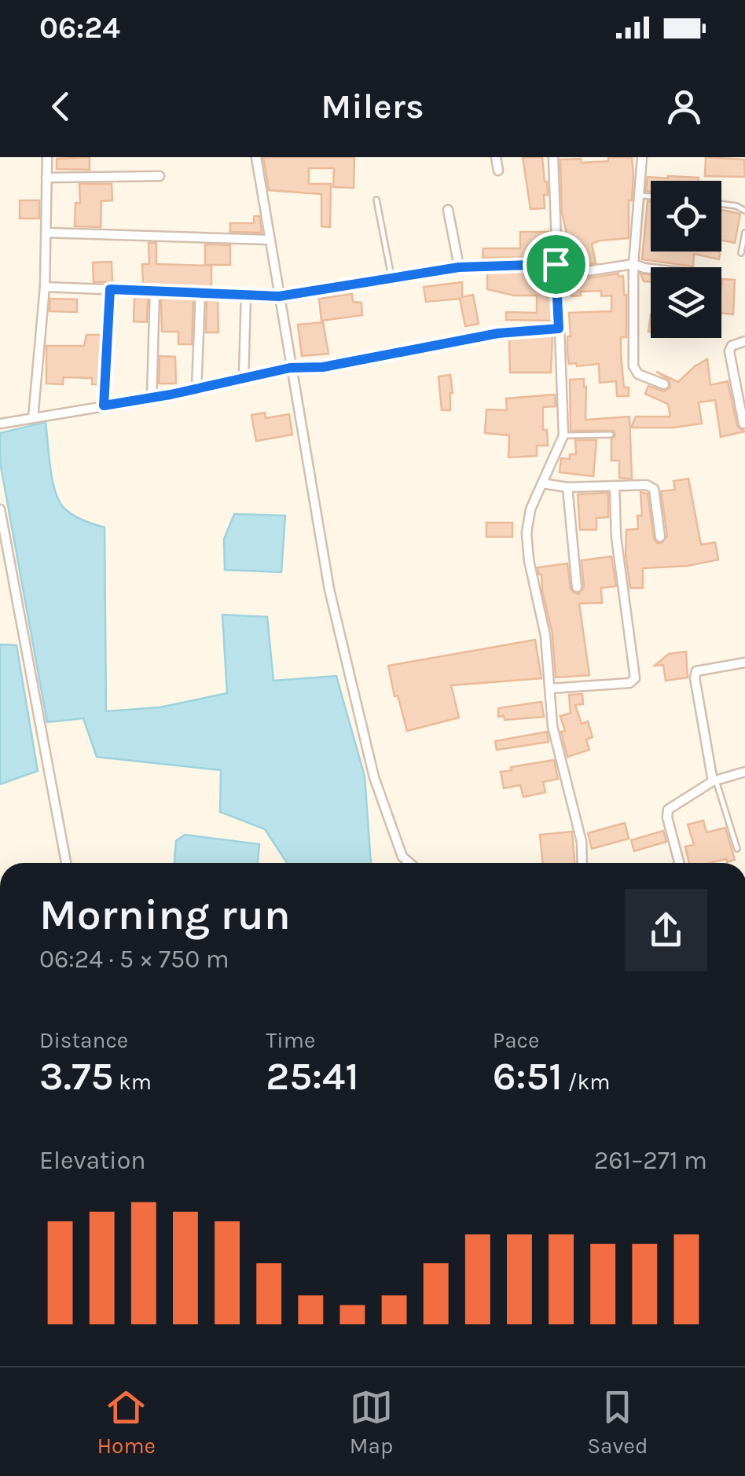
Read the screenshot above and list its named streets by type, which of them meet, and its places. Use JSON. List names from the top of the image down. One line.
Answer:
{"page":{"status":"06:24","header":"Milers","heading":["Morning run","06:24 · 5 × 750 m"],"stats":[["Distance","3.75 km"],["Time","25:41"],["Pace","6:51 /km"]],"chart":["Elevation","261–271 m"],"tabs":["Home","Map","Saved"]}}
